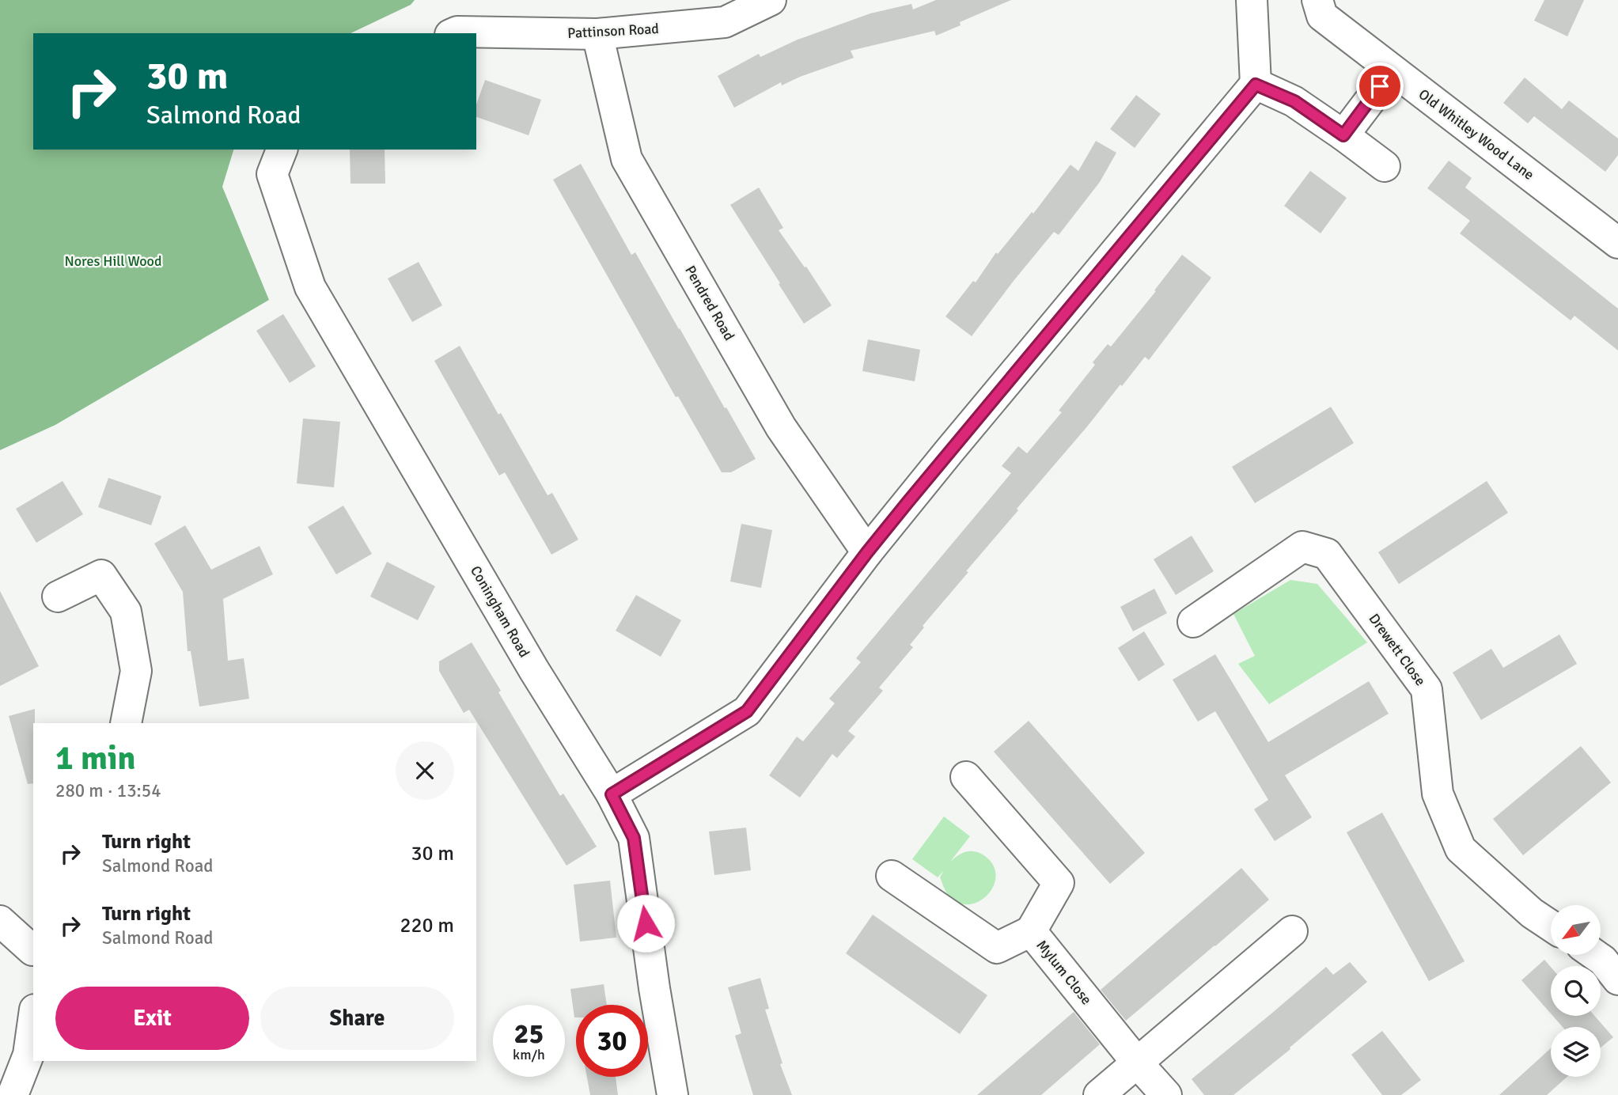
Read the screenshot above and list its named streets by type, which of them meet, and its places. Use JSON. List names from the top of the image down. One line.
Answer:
{"streets":{"street":["Pattinson Road","Old Whitley Wood Lane","Pendred Road","Coningham Road","Drewett Close","Mylum Close"]},"crossings":[["Pattinson Road","Pendred Road"]],"parks":["Nores Hill Wood"],"north":"bottom left","page":{"turn":["30 m","Salmond Road"],"heading":["1 min","280 m · 13:54"],"list":[{"name":"Turn right","note":"Salmond Road","value":"30 m"},{"name":"Turn right","note":"Salmond Road","value":"220 m"}],"buttons":["Exit","Share"],"speed":"25 km/h","limit":"30"}}
